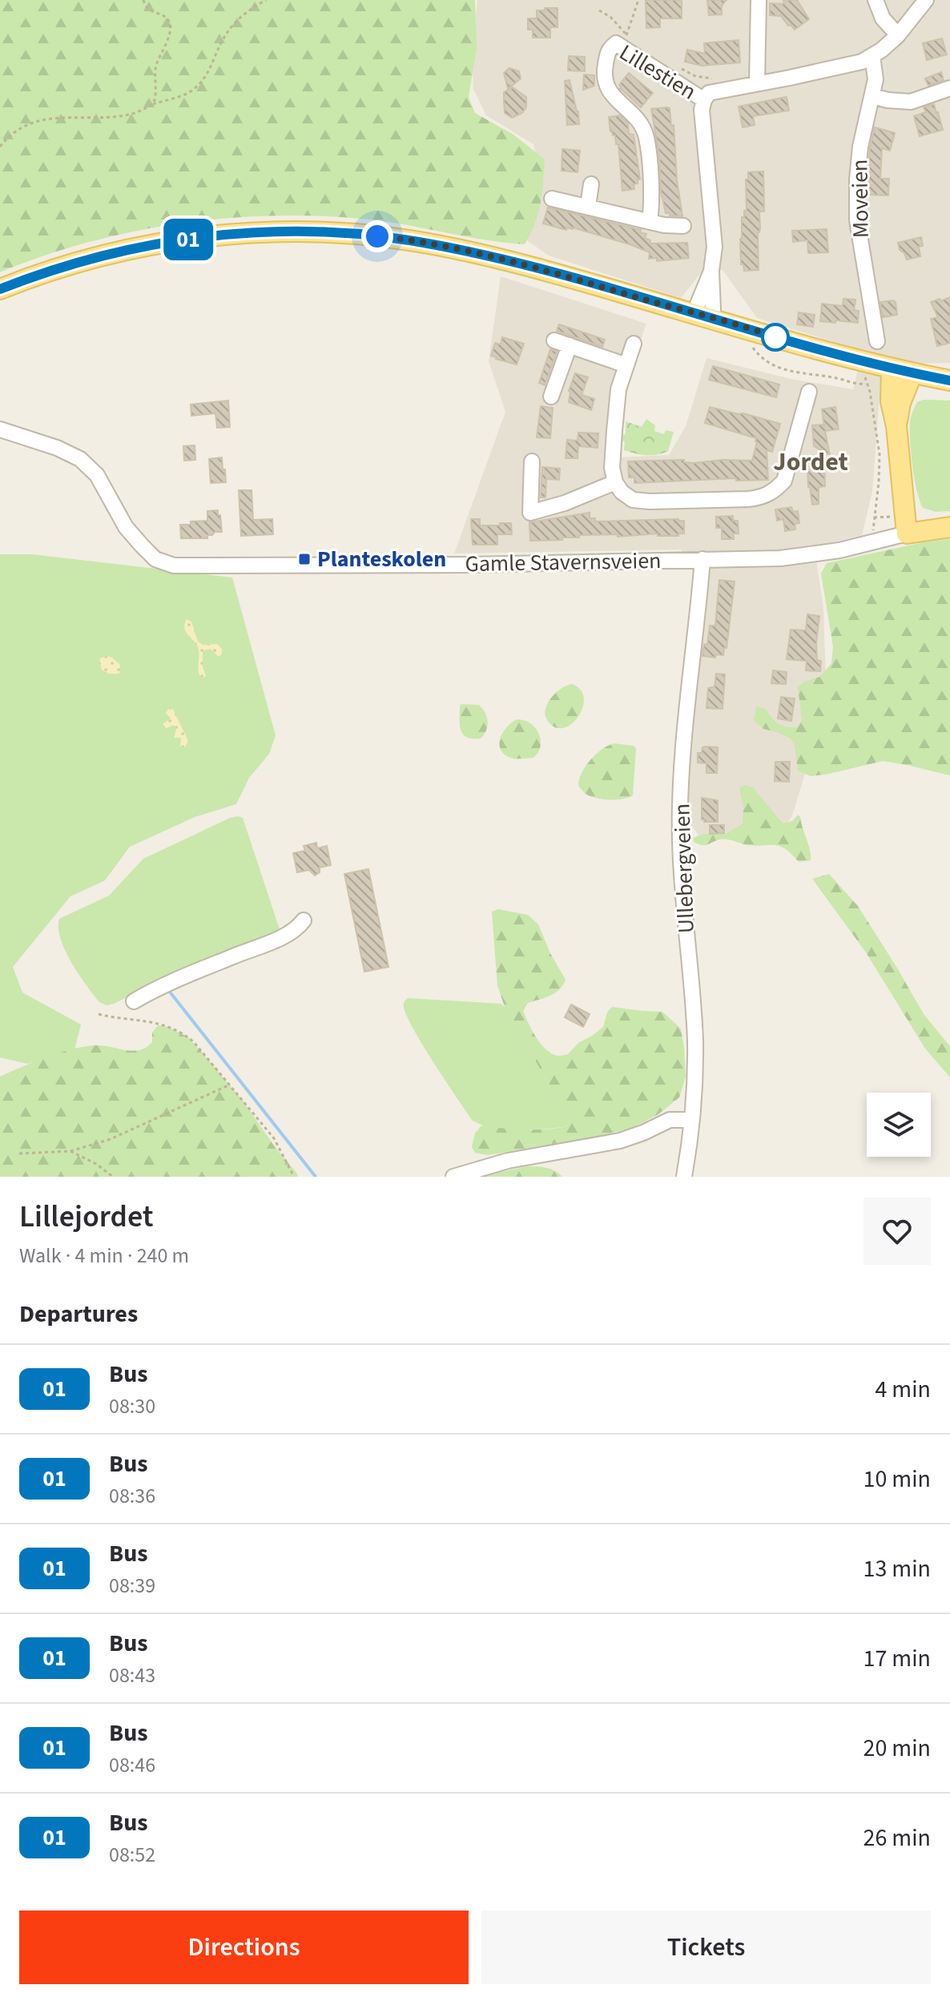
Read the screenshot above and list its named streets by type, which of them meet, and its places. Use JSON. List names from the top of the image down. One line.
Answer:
{"streets":{"main road":["Gamle Stavernsveien"],"street":["Lillestien","Moveien","Ullebergveien"]},"crossings":[["Gamle Stavernsveien","Ullebergveien"]],"districts":["Jordet"],"places":{"transit":["Planteskolen"]},"lines":["bus line 01"],"page":{"on_map":"01","heading":[["Lillejordet","Walk · 4 min · 240 m"],"Departures"],"list":[{"mark":"01","name":"Bus","note":"08:30","value":"4 min"},{"mark":"01","name":"Bus","note":"08:36","value":"10 min"},{"mark":"01","name":"Bus","note":"08:39","value":"13 min"},{"mark":"01","name":"Bus","note":"08:43","value":"17 min"},{"mark":"01","name":"Bus","note":"08:46","value":"20 min"},{"mark":"01","name":"Bus","note":"08:52","value":"26 min"}],"buttons":["Directions","Tickets"]}}
